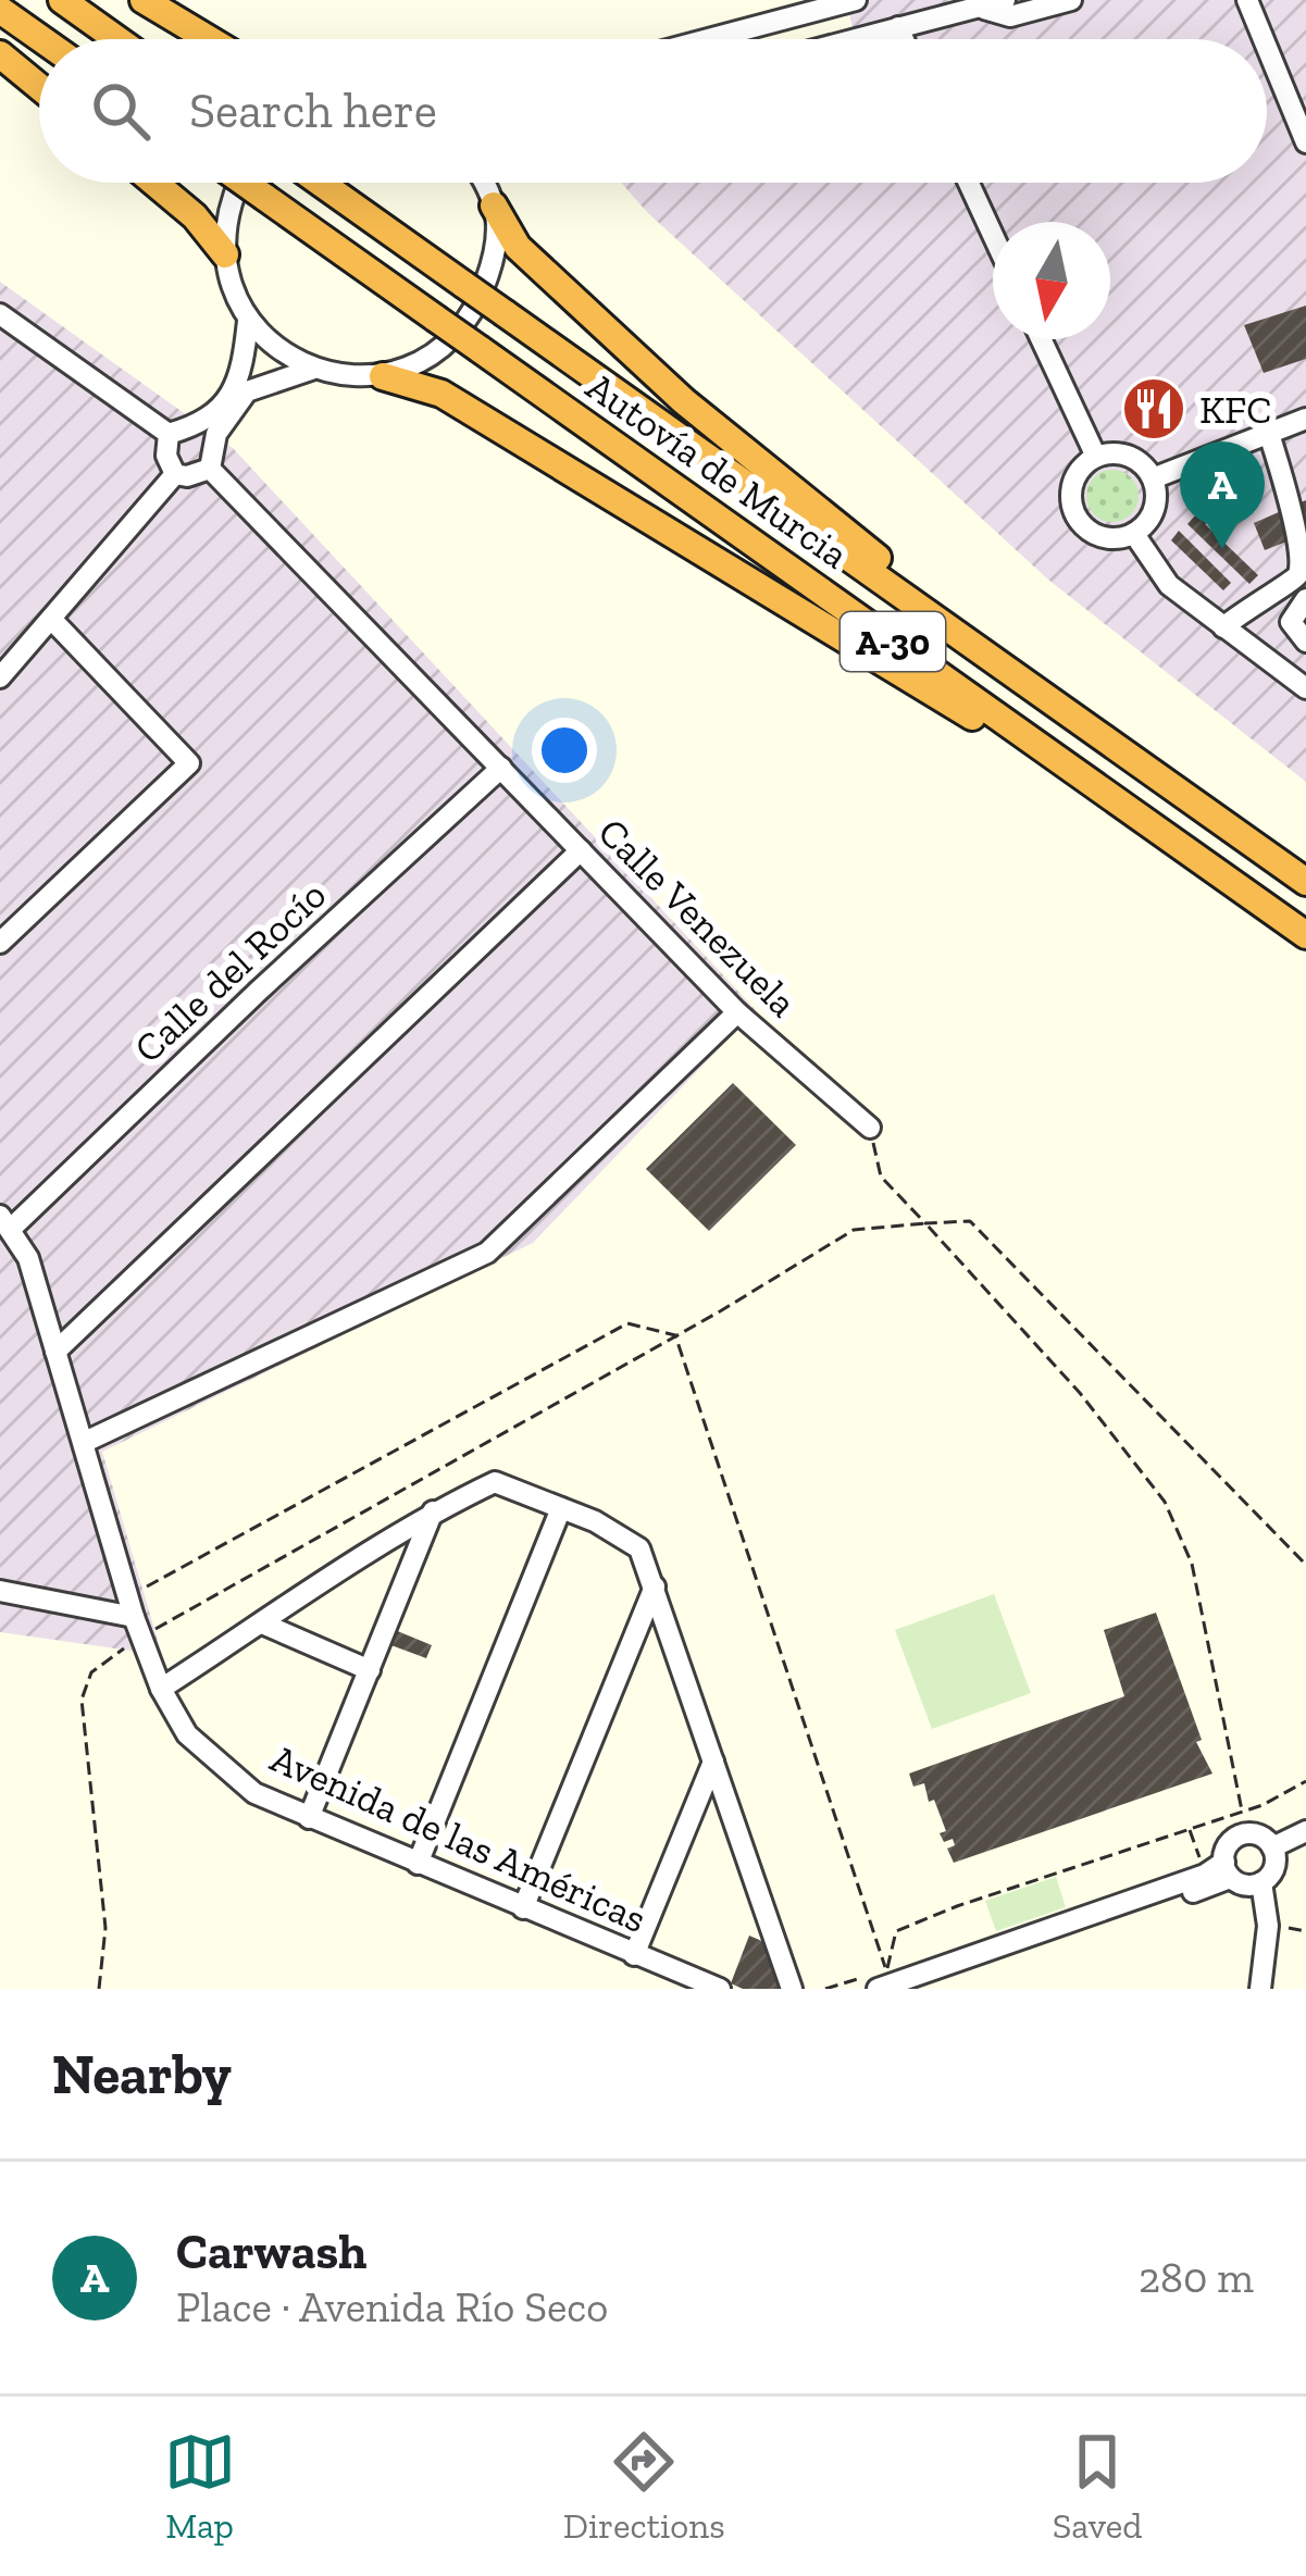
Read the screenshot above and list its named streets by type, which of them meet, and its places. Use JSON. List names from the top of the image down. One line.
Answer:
{"streets":{"highway":["Autovía de Murcia","A-30"],"street":["Calle Venezuela","Calle del Rocío","Avenida de las Américas"]},"crossings":[["Calle Venezuela","Calle del Rocío"],["Calle del Rocío","Avenida de las Américas"]],"places":{"restaurant":["KFC"]},"north":"bottom","page":{"search":"Search here","pins":"A","heading":"Nearby","list":[{"mark":"A","name":"Carwash","note":"Place · Avenida Río Seco","value":"280 m"}],"nav":["Map","Directions","Saved"]}}
